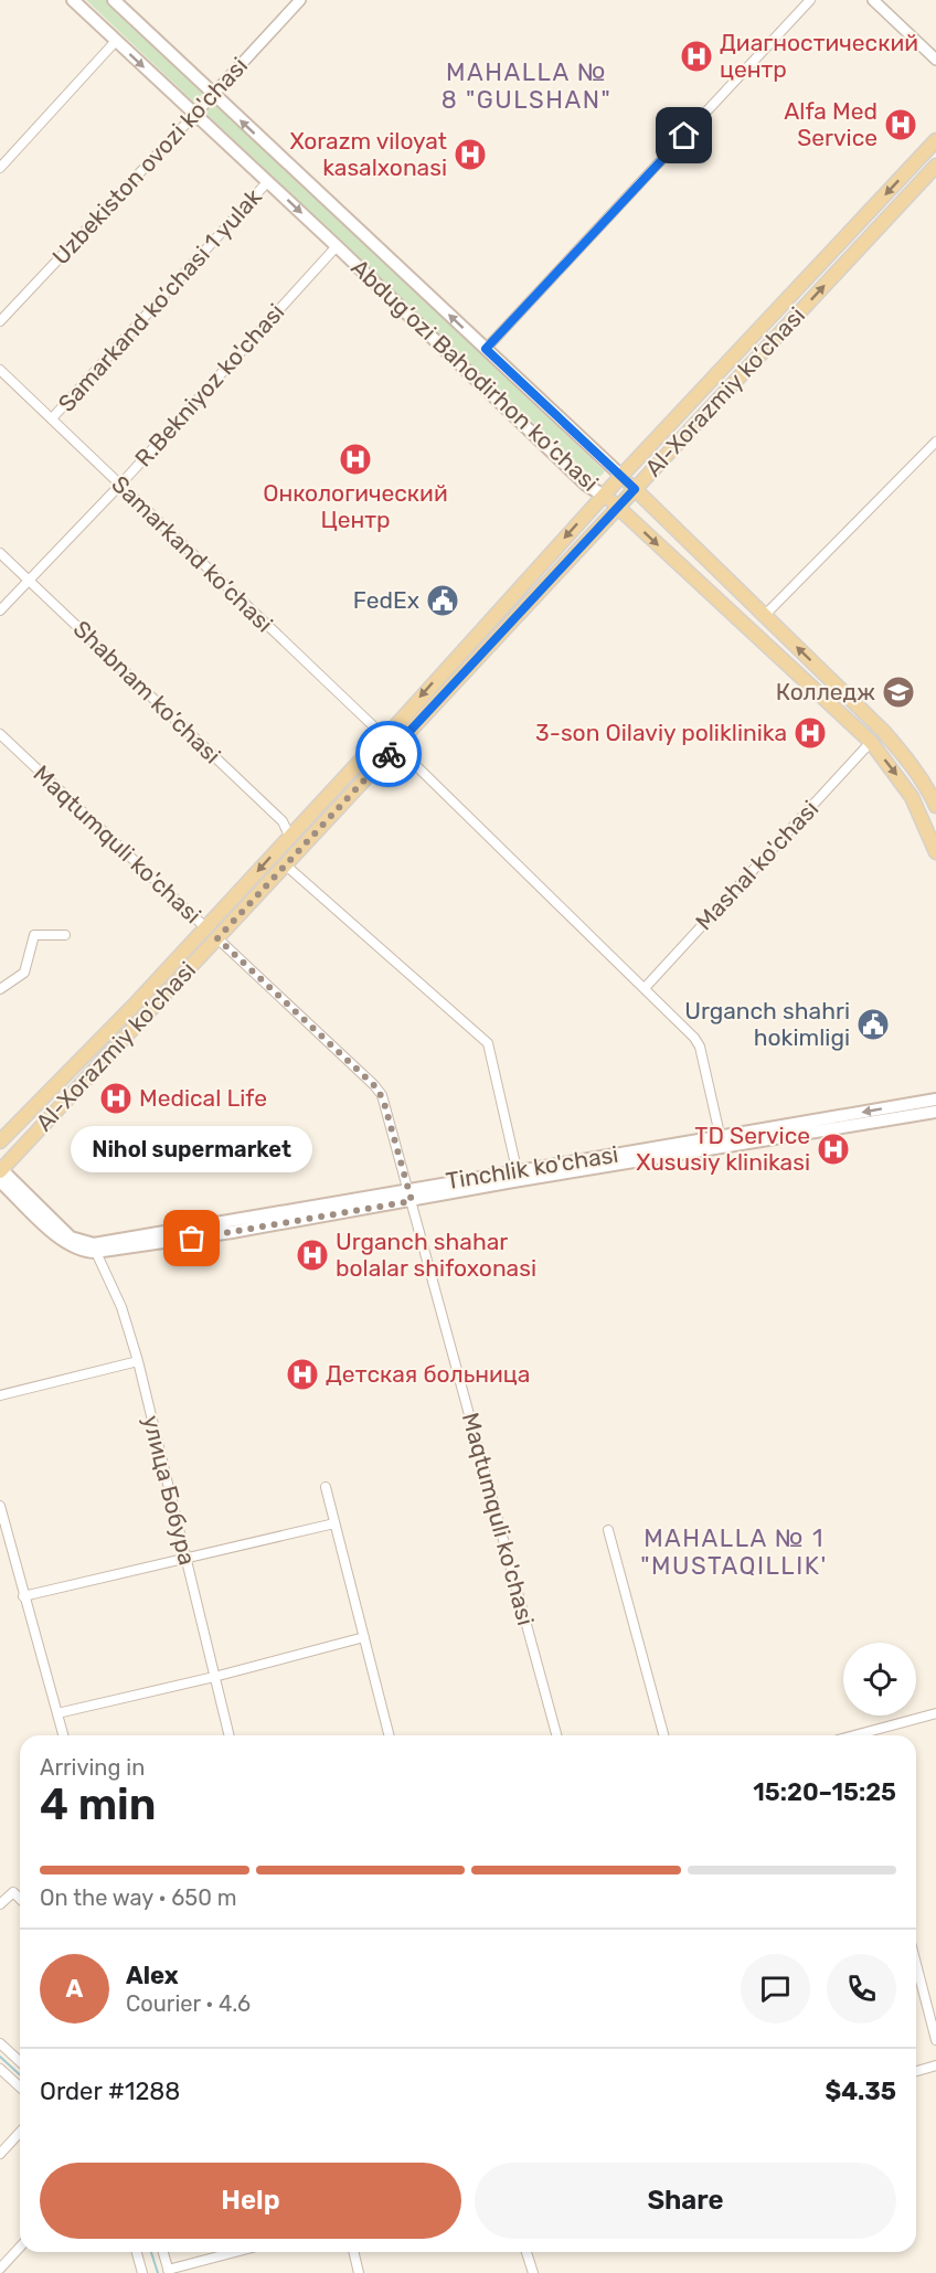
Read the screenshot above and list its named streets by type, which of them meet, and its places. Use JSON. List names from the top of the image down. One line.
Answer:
{"streets":{"main road":["Abdug’ozi Bahodirhon ko’chasi","Al-Xorazmiy ko’chasi","Tinchlik ko'chasi"],"street":["Uzbekiston ovozi ko'chasi","Samarkand ko’chasi 1 yulak","R.Bekniyoz ko'chasi","Samarkand ko’chasi","Shabnam ko’chasi","Maqtumquli ko'chasi","Mashal ko'chasi","улица Бобура"]},"crossings":[["Uzbekiston ovozi ko'chasi","Abdug’ozi Bahodirhon ko’chasi"],["Samarkand ko’chasi 1 yulak","Abdug’ozi Bahodirhon ko’chasi"],["Samarkand ko’chasi 1 yulak","Samarkand ko’chasi"],["Abdug’ozi Bahodirhon ko’chasi","R.Bekniyoz ko'chasi"],["Abdug’ozi Bahodirhon ko’chasi","Al-Xorazmiy ko’chasi"],["Abdug’ozi Bahodirhon ko’chasi","Mashal ko'chasi"],["R.Bekniyoz ko'chasi","Samarkand ko’chasi"],["R.Bekniyoz ko'chasi","Shabnam ko’chasi"],["Al-Xorazmiy ko’chasi","Samarkand ko’chasi"],["Al-Xorazmiy ko’chasi","Shabnam ko’chasi"],["Al-Xorazmiy ko’chasi","Maqtumquli ko'chasi"],["Samarkand ko’chasi","Mashal ko'chasi"],["Samarkand ko’chasi","Tinchlik ko'chasi"],["Maqtumquli ko'chasi","Tinchlik ko'chasi"],["Tinchlik ko'chasi","улица Бобура"]],"districts":["MAHALLA № 8 \"GULSHAN\"","MAHALLA № 1 \"MUSTAQILLIK'"],"places":{"hospital":["Диагностический центр","Alfa Med Service","Xorazm viloyat kasalxonasi","Онкологический Центр","3-son Oilaviy poliklinika","Medical Life","TD Service Xususiy klinikasi","Urganch shahar bolalar shifoxonasi","Детская больница"],"public building":["FedEx","Urganch shahri hokimligi"],"school or university":["Колледж"],"other":["Nihol supermarket"]},"page":{"bubble":"Nihol supermarket","heading":["4 min","Arriving in","15:20–15:25"],"panel":["Alex","Courier · 4.6","Order #1288","$4.35"],"bar":"On the way · 650 m","round":"A","buttons":["Help","Share"]}}
